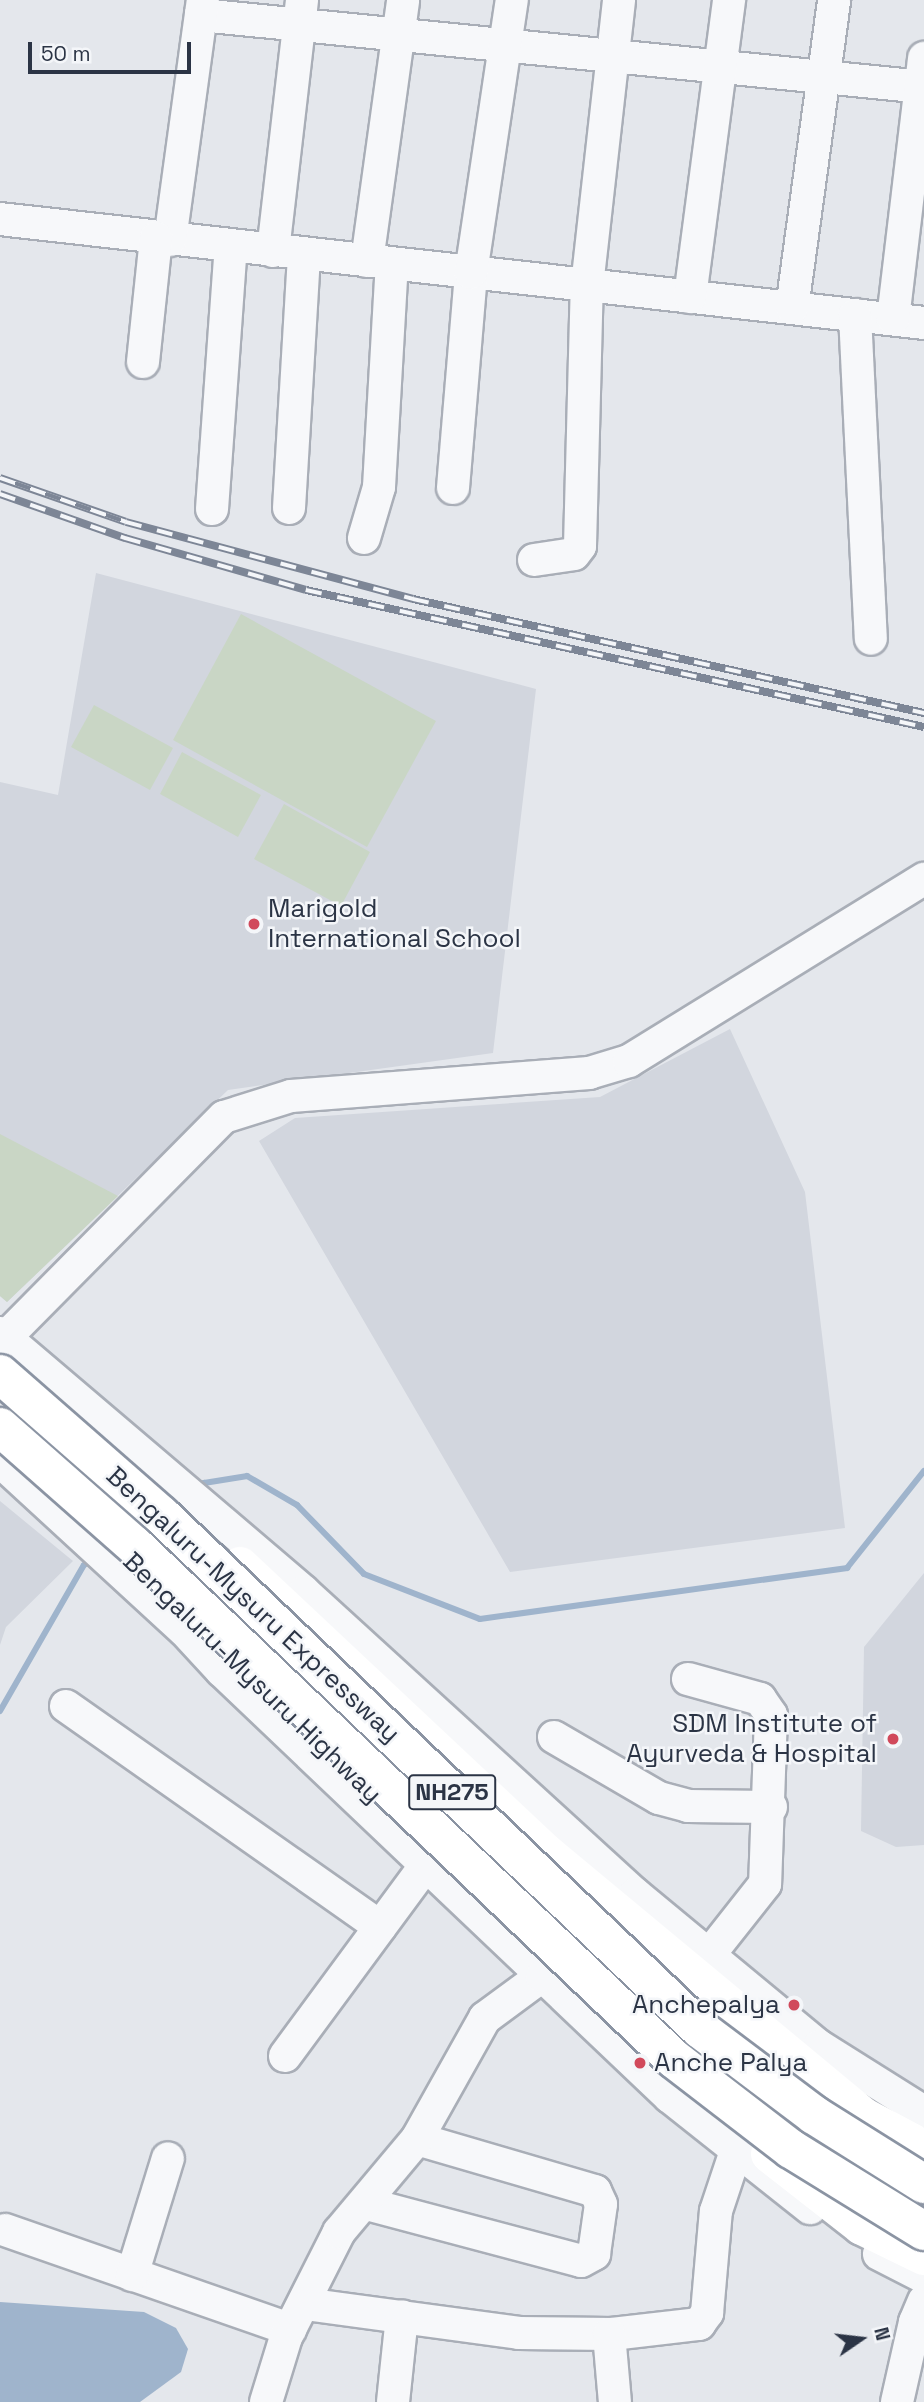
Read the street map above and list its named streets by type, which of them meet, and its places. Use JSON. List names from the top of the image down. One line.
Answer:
{"streets":{"highway":["Bengaluru-Mysuru Expressway","Bengaluru-Mysuru Highway","NH275"]},"crossings":[["Bengaluru-Mysuru Highway","NH275"]],"places":["Marigold International School","SDM Institute of Ayurveda & Hospital","Anchepalya","Anche Palya"],"scale_bar":"50 m","north":"right"}
